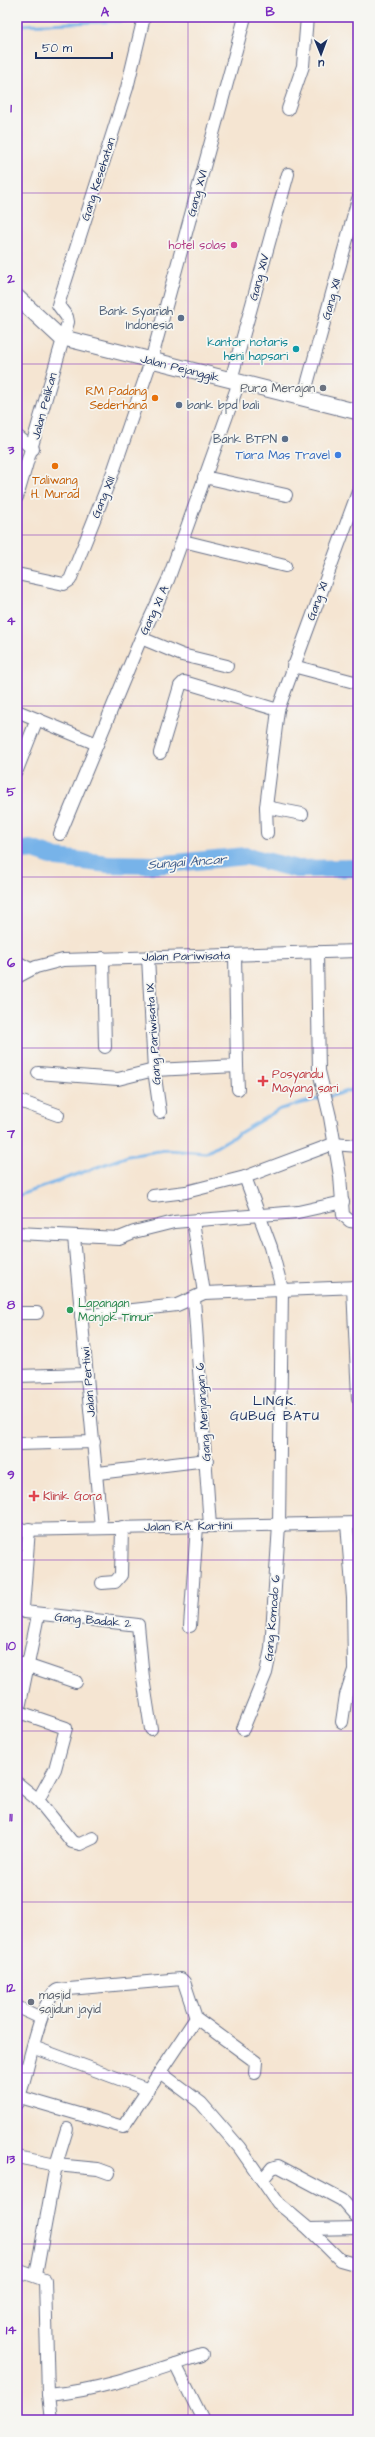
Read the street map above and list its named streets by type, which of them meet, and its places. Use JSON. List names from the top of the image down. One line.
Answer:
{"streets":{"main road":["Jalan Pejanggik"],"street":["Gang Kesehatan","Gang XVI","Gang XIV","Gang XII","Jalan Pelikan","Gang XIII","Gang XI","Gang XI A","Jalan Pariwisata","Gang Pariwisata IX","Jalan Pertiwi","Gang Menjangan 6","Jalan RA. Kartini","Gang Komodo 6","Gang Badak 2"]},"crossings":[["Gang Kesehatan","Jalan Pejanggik"],["Gang Kesehatan","Jalan Pelikan"],["Gang XVI","Jalan Pejanggik"],["Gang XVI","Gang XIII"],["Gang XIV","Jalan Pejanggik"],["Gang XIV","Gang XI A"],["Gang XII","Jalan Pejanggik"],["Jalan Pejanggik","Jalan Pelikan"],["Jalan Pejanggik","Gang XIII"],["Jalan Pejanggik","Gang XI A"],["Jalan Pariwisata","Gang Pariwisata IX"],["Jalan Pertiwi","Jalan RA. Kartini"],["Gang Menjangan 6","Jalan RA. Kartini"],["Jalan RA. Kartini","Gang Komodo 6"],["Jalan RA. Kartini","Gang Badak 2"]],"districts":["LINGK. GUBUG BATU"],"water":["Sungai Ancar"],"places":{"other":["hotel solas","Bank Syariah Indonesia","kantor notaris heni hapsari","Pura Merajan","RM Padang Sederhana","bank bpd bali","Bank BTPN","Tiara Mas Travel","Taliwang H. Murad","Lapangan Monjok Timur","masjid sajidun jayid"],"health":["Posyandu Mayang sari","Klinik Gora"]},"scale_bar":"50 m","north":"bottom","grid":{"columns":["A","B"],"rows":["1","2","3","4","5","6","7","8","9","10","11","12","13","14"]}}
